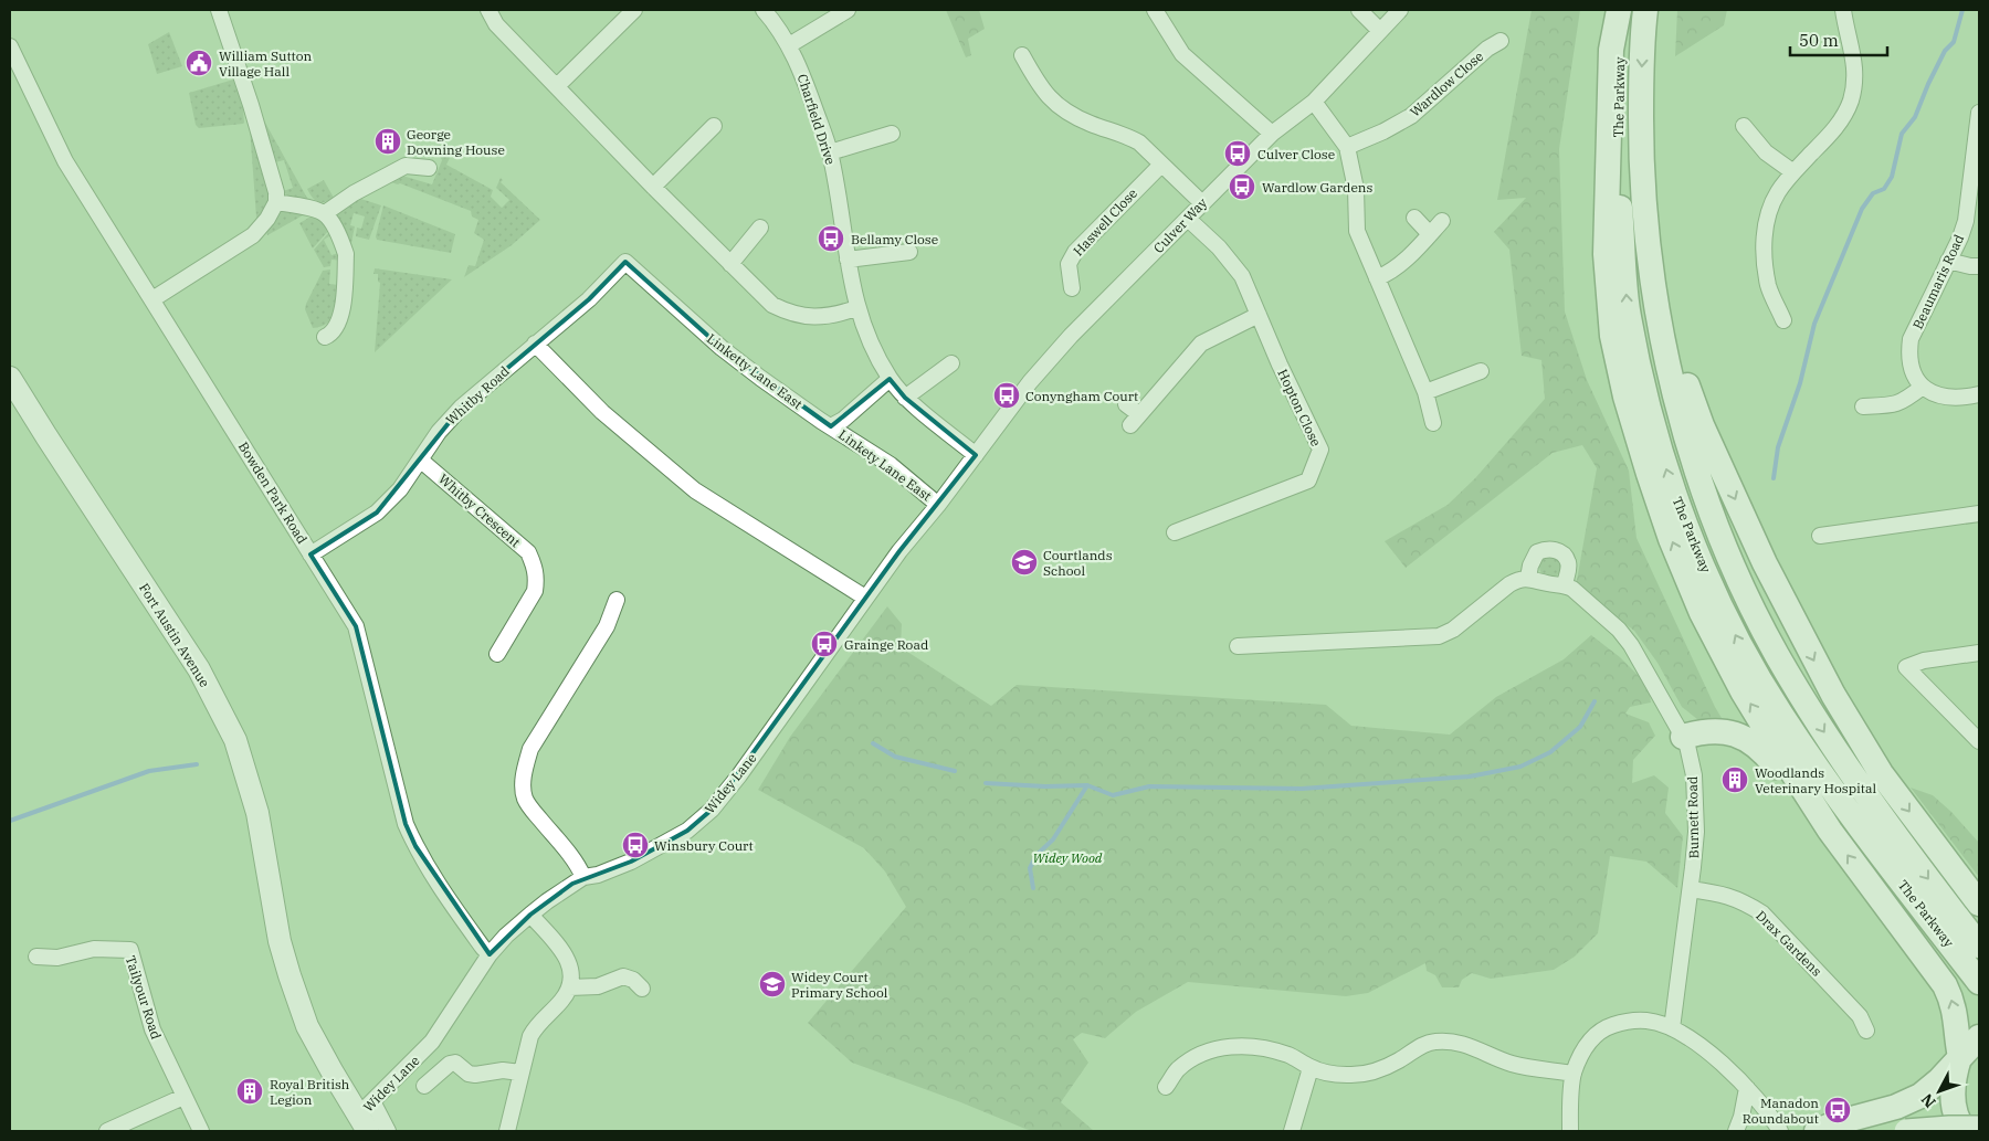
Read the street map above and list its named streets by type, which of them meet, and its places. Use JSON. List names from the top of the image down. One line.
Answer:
{"streets":{"highway":["The Parkway"],"main road":["Fort Austin Avenue"],"street":["Wardlow Close","Charfield Drive","Haswell Close","Culver Way","Beaumaris Road","Linketty Lane East","Whitby Road","Hopton Close","Linkety Lane East","Bowden Park Road","Whitby Crescent","Widey Lane","Burnett Road","Drax Gardens","Tailyour Road"]},"crossings":[["Charfield Drive","Culver Way"],["Charfield Drive","Widey Lane"],["Culver Way","Hopton Close"],["Culver Way","Widey Lane"],["Linketty Lane East","Whitby Road"],["Linketty Lane East","Linkety Lane East"],["Whitby Road","Bowden Park Road"],["Whitby Road","Whitby Crescent"],["Linkety Lane East","Widey Lane"],["Bowden Park Road","Widey Lane"],["Fort Austin Avenue","Widey Lane"],["Burnett Road","Drax Gardens"]],"parks":["Widey Wood"],"places":{"public building":["William Sutton Village Hall"],"building":["George Downing House","Woodlands Veterinary Hospital","Royal British Legion"],"bus stop":["Culver Close","Wardlow Gardens","Bellamy Close","Conyngham Court","Grainge Road","Winsbury Court","Manadon Roundabout"],"school or university":["Courtlands School","Widey Court Primary School"]},"scale_bar":"50 m","north":"bottom left"}
